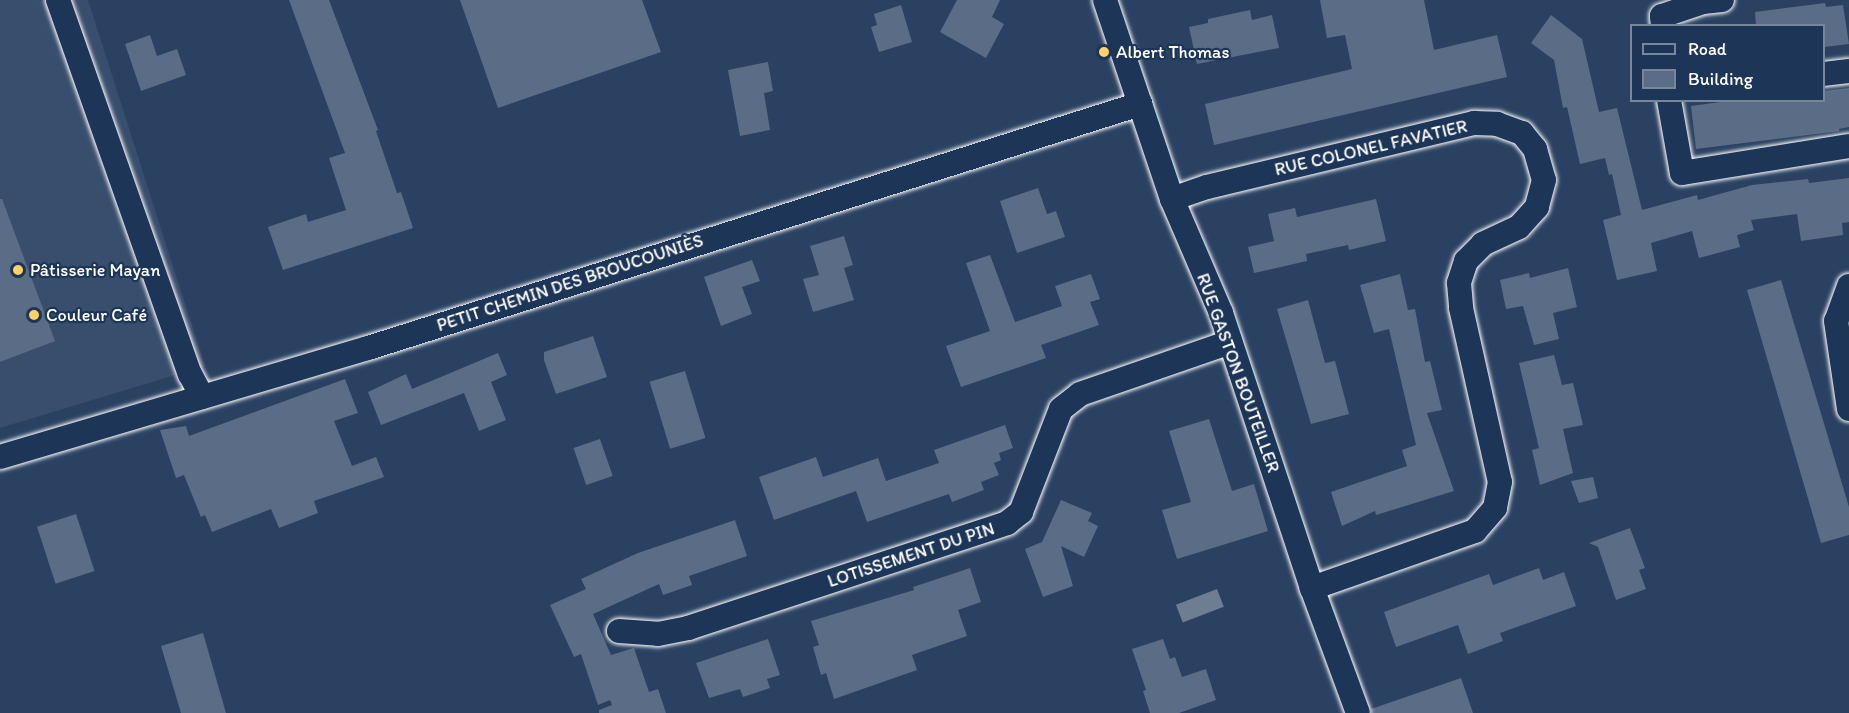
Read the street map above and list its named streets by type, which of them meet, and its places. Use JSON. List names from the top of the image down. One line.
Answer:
{"streets":{"street":["RUE COLONEL FAVATIER","PETIT CHEMIN DES BROUCOUNIÈS","RUE GASTON BOUTEILLER","LOTISSEMENT DU PIN"]},"crossings":[["RUE COLONEL FAVATIER","RUE GASTON BOUTEILLER"],["PETIT CHEMIN DES BROUCOUNIÈS","RUE GASTON BOUTEILLER"],["RUE GASTON BOUTEILLER","LOTISSEMENT DU PIN"]],"places":["Albert Thomas","Pâtisserie Mayan","Couleur Café"],"legend":["Road","Building"]}
